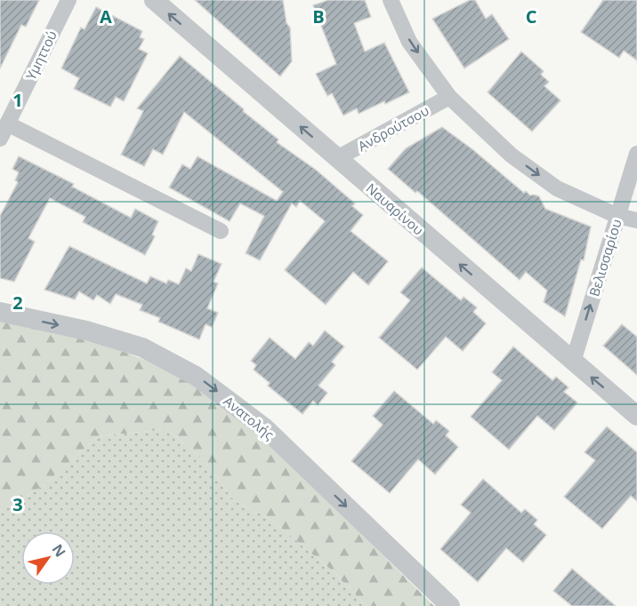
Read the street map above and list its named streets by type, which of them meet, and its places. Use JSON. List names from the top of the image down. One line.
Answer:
{"streets":{"street":["Υμηττού","Ανδρούτσου","Ναυαρίνου","Βελισσαρίου","Ανατολής"]},"crossings":[["Ανδρούτσου","Ναυαρίνου"],["Ναυαρίνου","Βελισσαρίου"]],"one_way":["Βελισσαρίου"],"north":"top right","grid":{"columns":["A","B","C"],"rows":["1","2","3"]}}
